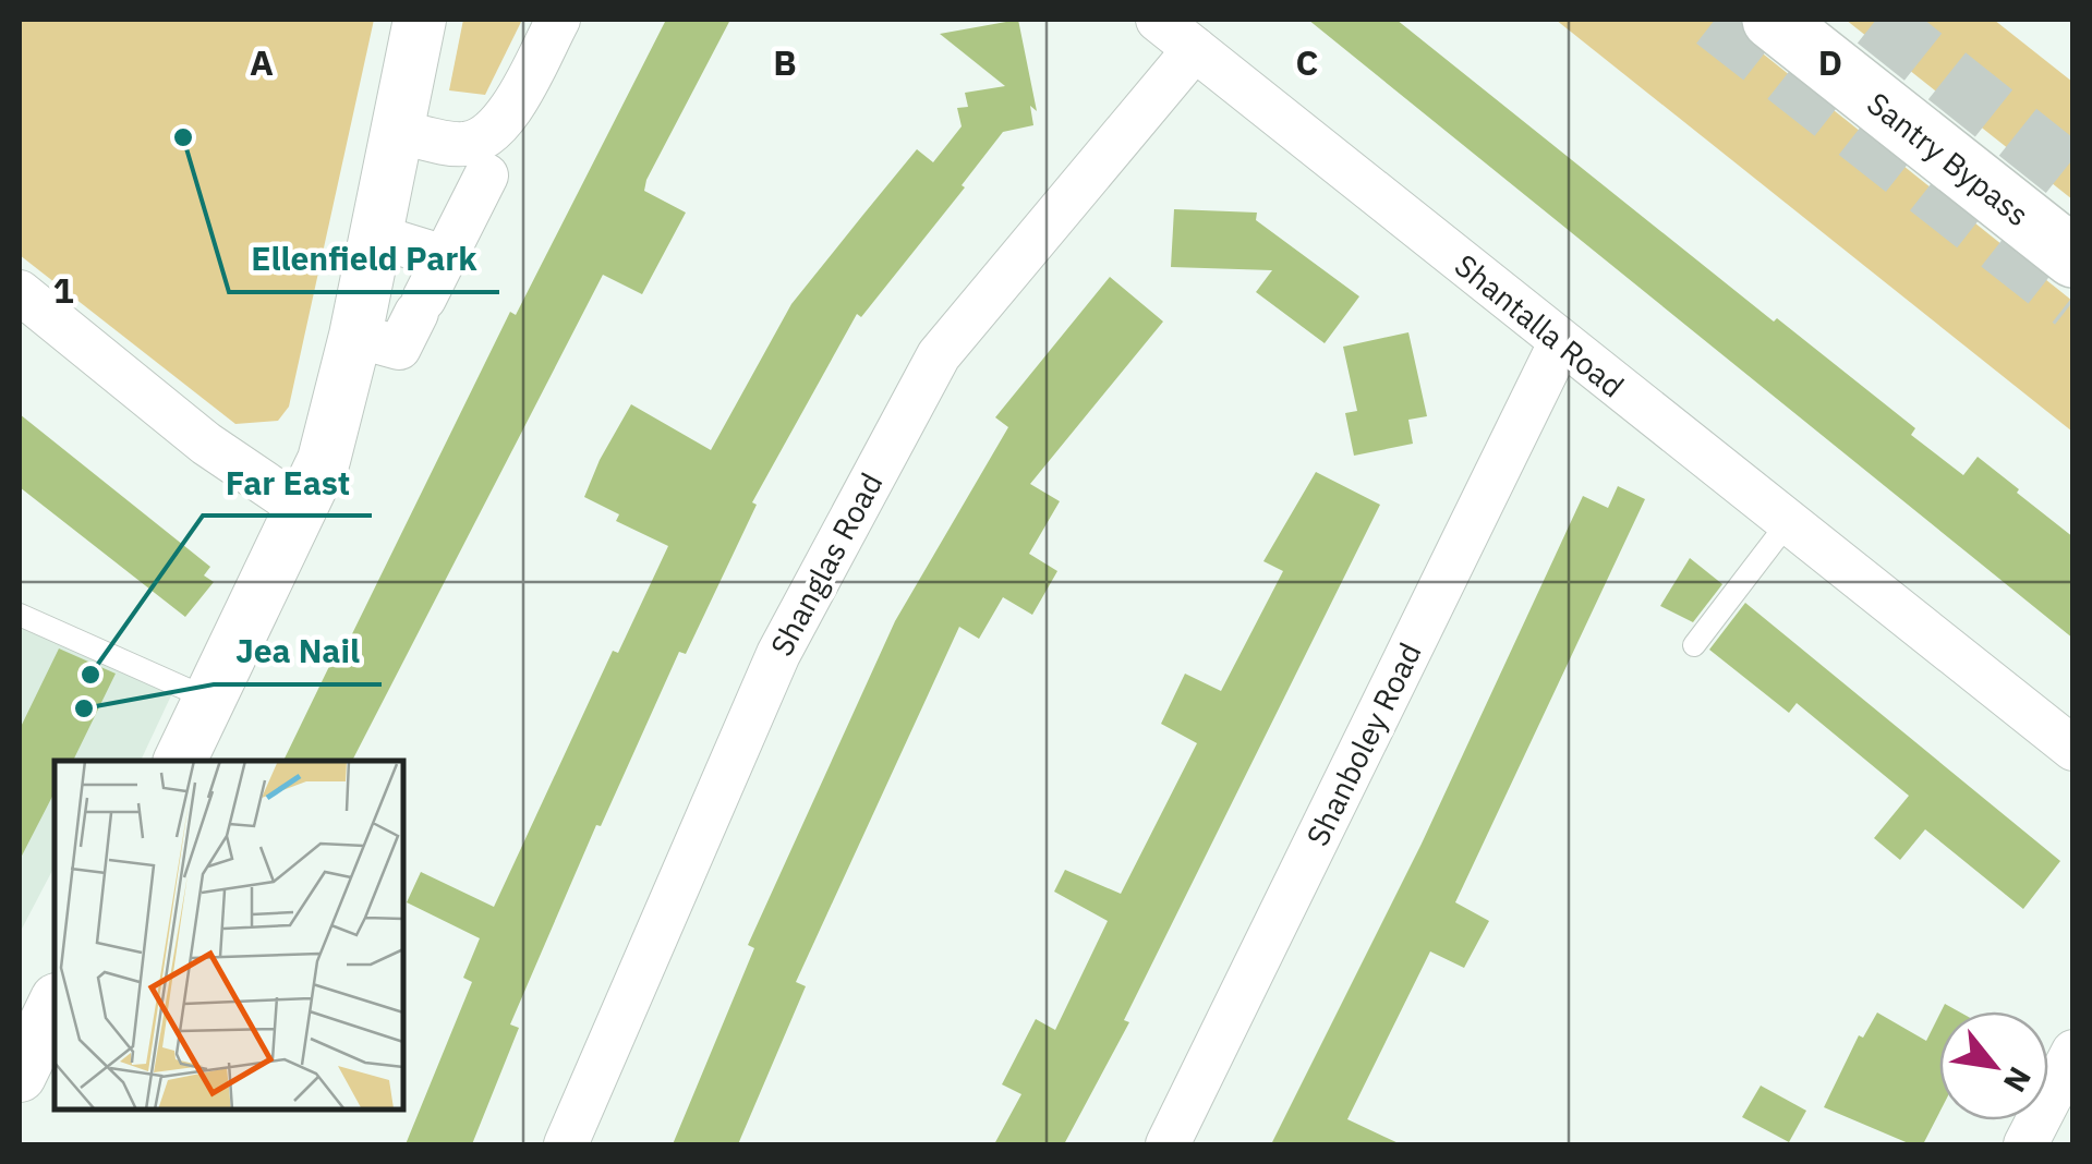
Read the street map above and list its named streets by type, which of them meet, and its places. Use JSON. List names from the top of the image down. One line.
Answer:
{"streets":{"main road":["Santry Bypass"],"street":["Shantalla Road","Shanglas Road","Shanboley Road"]},"crossings":[["Shantalla Road","Shanglas Road"],["Shantalla Road","Shanboley Road"]],"places":["Ellenfield Park","Far East","Jea Nail"],"north":"bottom right","grid":{"columns":["A","B","C","D"],"rows":["1"]}}
